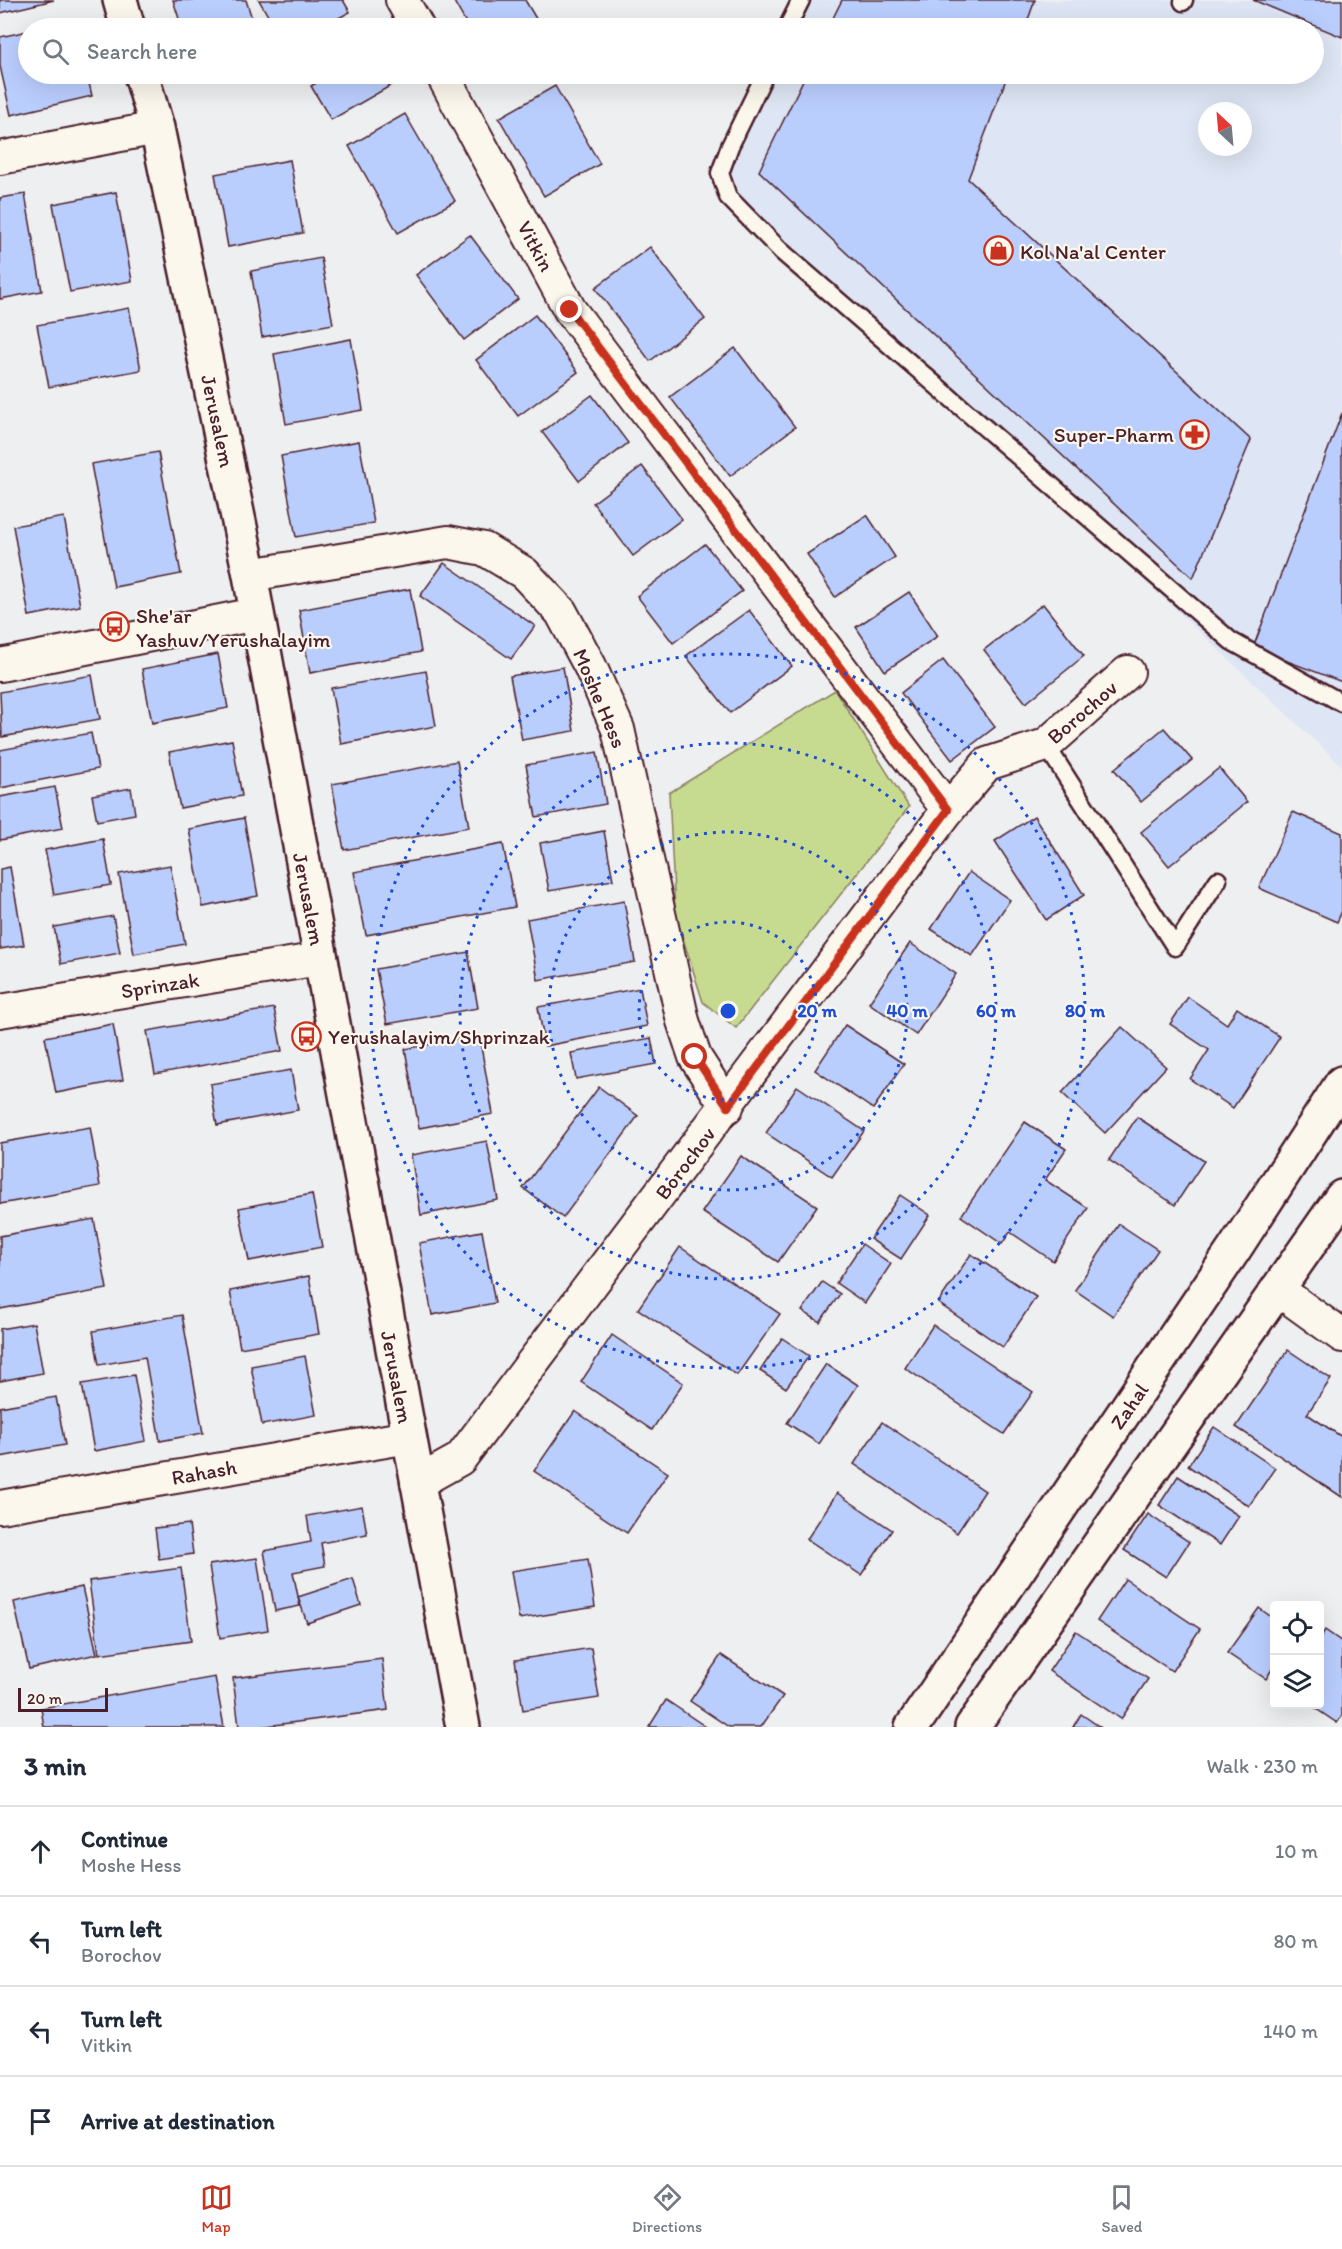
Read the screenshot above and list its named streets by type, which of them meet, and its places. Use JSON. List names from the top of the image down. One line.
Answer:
{"streets":{"street":["Vitkin","Jerusalem","Moshe Hess","Borochov","Sprinzak","Zahal","Rahash"]},"crossings":[["Vitkin","Borochov"],["Jerusalem","Moshe Hess"],["Jerusalem","Borochov"],["Jerusalem","Sprinzak"],["Jerusalem","Rahash"],["Moshe Hess","Borochov"]],"places":{"shop":["Kol Na'al Center"],"pharmacy":["Super-Pharm"],"bus stop":["She'ar Yashuv/Yerushalayim","Yerushalayim/Shprinzak"]},"scale_bar":"20 m","north":"top left","page":{"search":"Search here","scale":"20 m","heading":["3 min","Walk · 230 m"],"list":[["Continue","Moshe Hess","10 m"],["Turn left","Borochov","80 m"],["Turn left","Vitkin","140 m"],"Arrive at destination"],"nav":["Map","Directions","Saved"]},"rings":["20 m","40 m","60 m","80 m"]}
